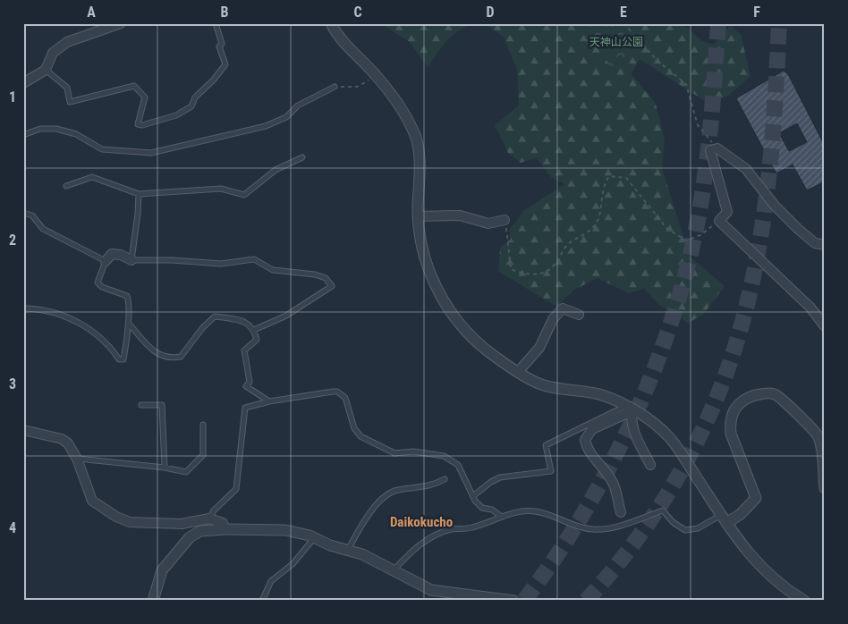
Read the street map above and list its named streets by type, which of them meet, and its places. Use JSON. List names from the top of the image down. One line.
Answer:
{"districts":["Daikokucho"],"parks":["天神山公園"],"grid":{"columns":["A","B","C","D","E","F"],"rows":["1","2","3","4"]}}
